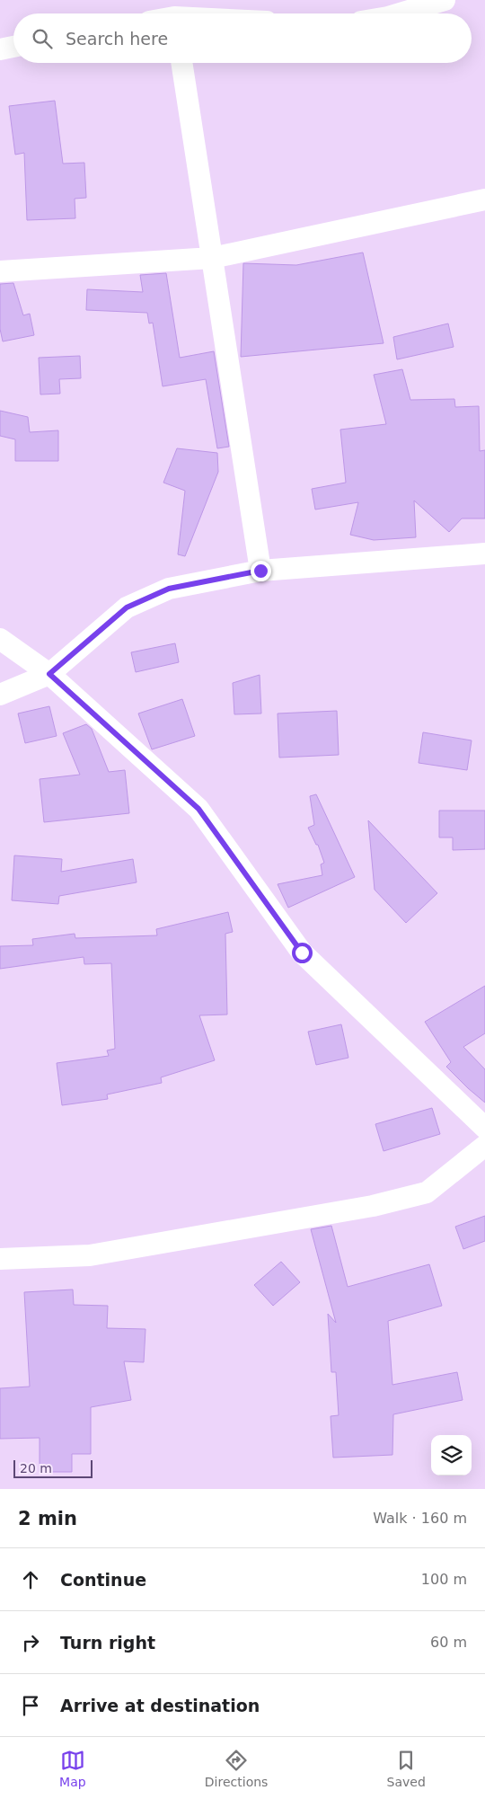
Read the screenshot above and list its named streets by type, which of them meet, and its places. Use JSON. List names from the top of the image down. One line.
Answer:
{"scale_bar":"20 m","page":{"search":"Search here","scale":"20 m","heading":["2 min","Walk · 160 m"],"list":[["Continue","100 m"],["Turn right","60 m"],"Arrive at destination"],"nav":["Map","Directions","Saved"]}}
